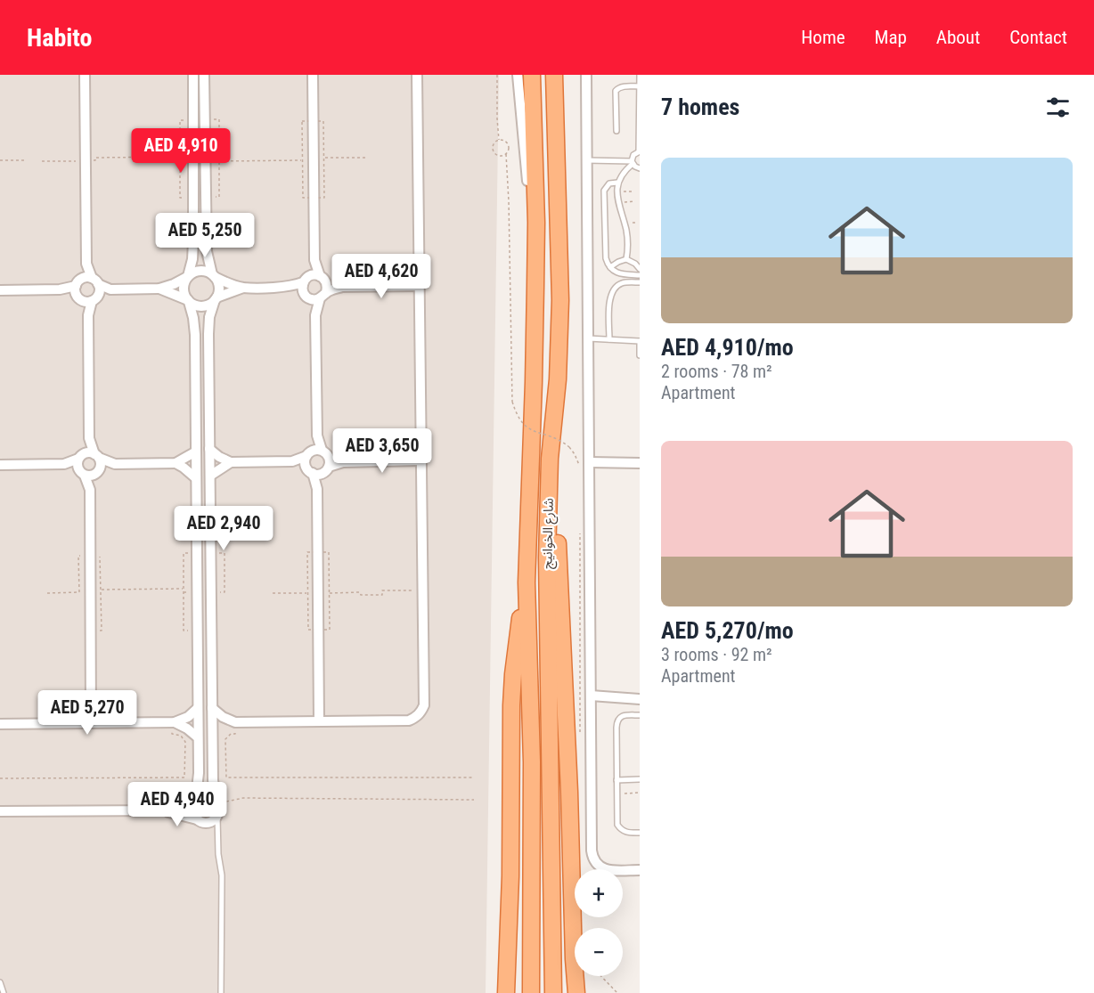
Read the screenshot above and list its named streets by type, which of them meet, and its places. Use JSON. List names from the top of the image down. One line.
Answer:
{"streets":{"highway":["شارع الخوانيج"]},"page":{"header":"Habito","nav":["Home","Map","About","Contact"],"heading":"7 homes","price":["AED 4,910","AED 5,250","AED 4,620","AED 3,650","AED 2,940","AED 5,270","AED 4,940"],"list":[{"name":"AED 4,910/mo","note":"2 rooms · 78 m² · Apartment"},{"name":"AED 5,270/mo","note":"3 rooms · 92 m² · Apartment"}],"map_buttons":["+","−"]}}
